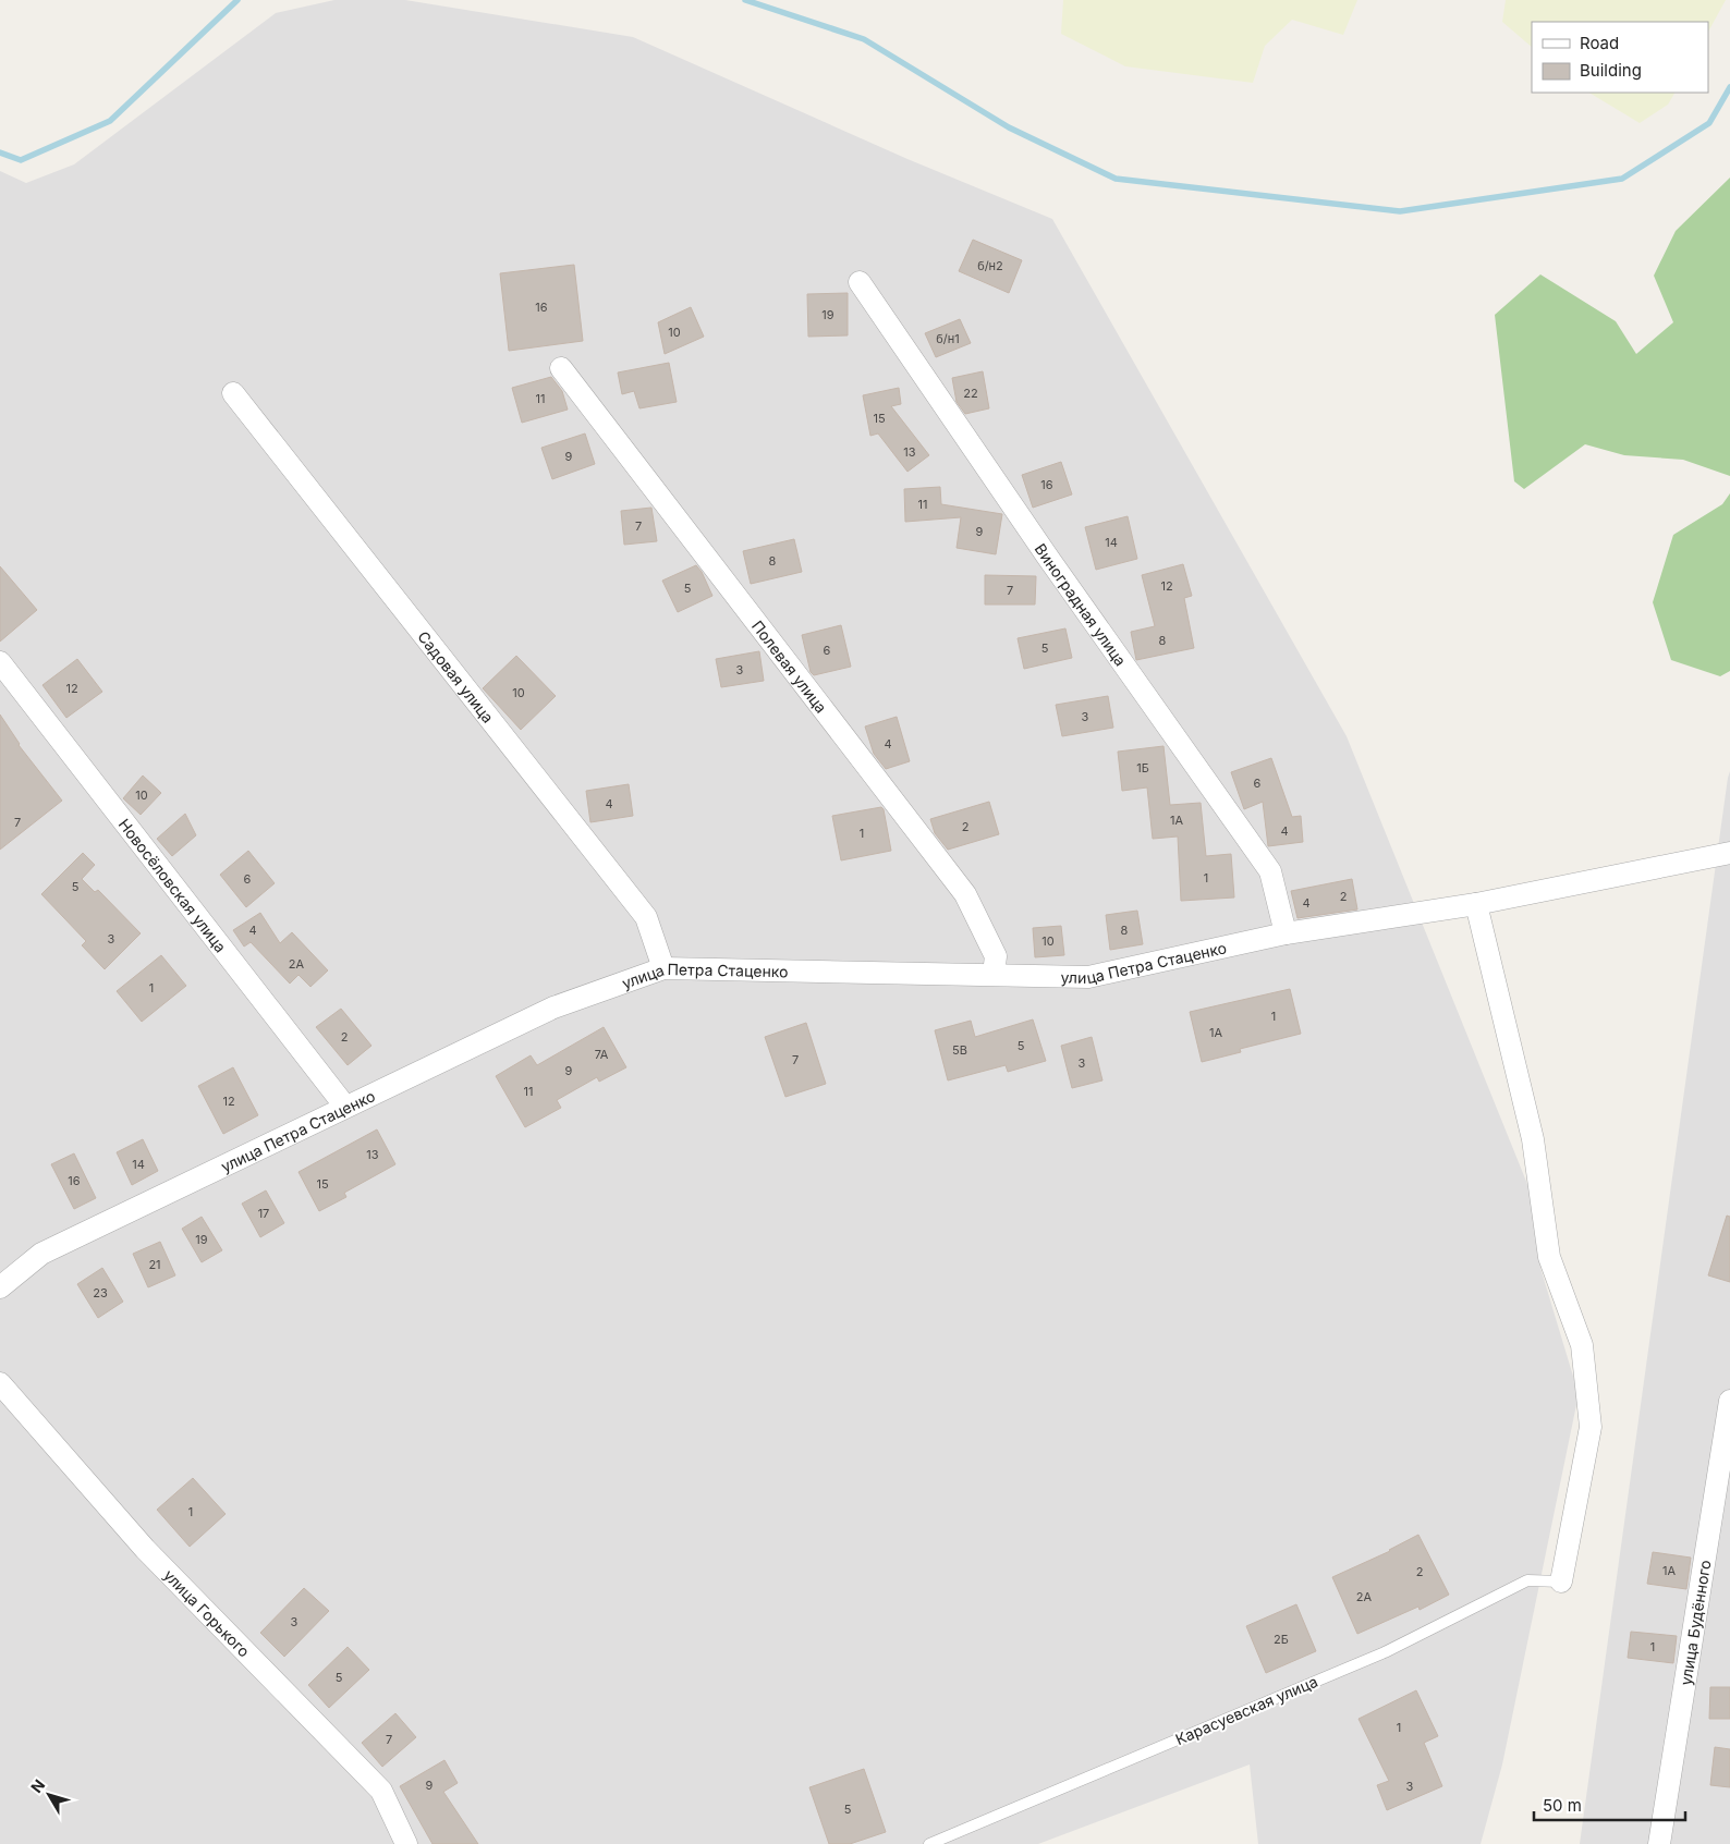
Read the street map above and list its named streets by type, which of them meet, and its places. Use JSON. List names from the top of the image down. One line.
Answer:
{"streets":{"street":["Виноградная улица","Полевая улица","Садовая улица","Новосёловская улица","улица Петра Стаценко","улица Горького","улица Будённого"],"lane":["Карасуевская улица"]},"crossings":[["Виноградная улица","улица Петра Стаценко"],["Полевая улица","улица Петра Стаценко"],["Садовая улица","улица Петра Стаценко"],["Новосёловская улица","улица Петра Стаценко"]],"house_numbers":["б/н2","16","19","10","б/н1","22","11","15","13","9","16","11","7","9","14","8","12","5","7","8","5","6","3","12","10","3","4","1Б","6","10","4","1А","7","2","4","1","1","6","5","2","4","4","8","3","10","2А","1","1","1А","2","5","5В","7А","7","3","9","11","12","13","14","16","15","17","19","21","23","1","1А","2","2А","3","2Б","1","5","1","7","9","3","5"],"legend":["Road","Building"],"scale_bar":"50 m","north":"top left"}
